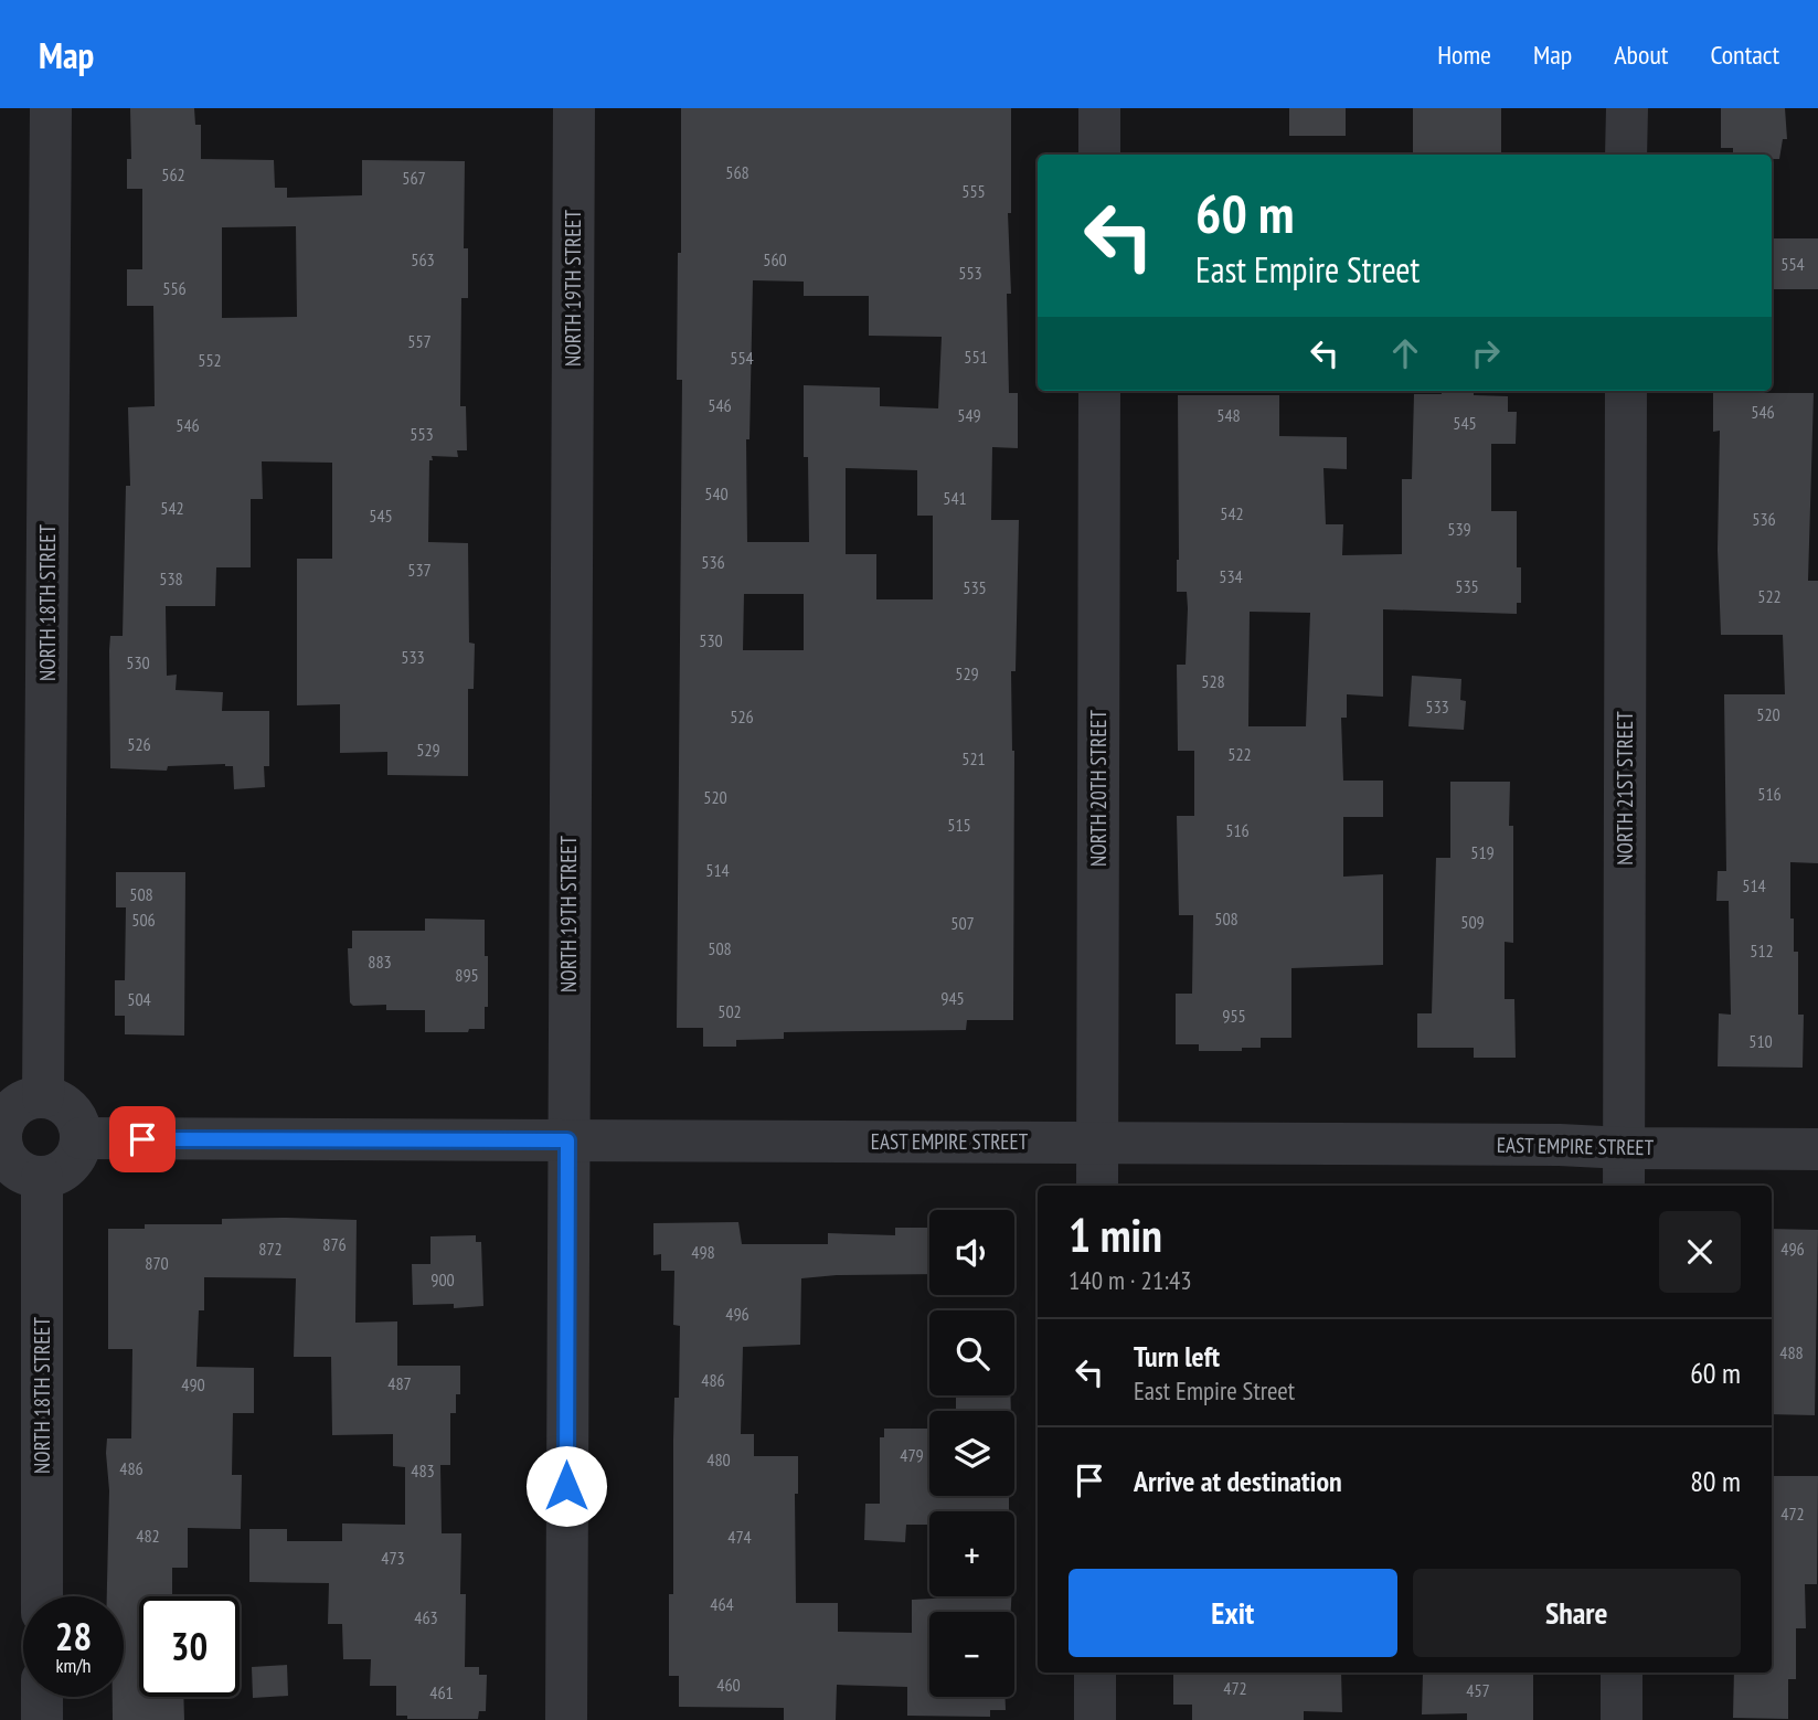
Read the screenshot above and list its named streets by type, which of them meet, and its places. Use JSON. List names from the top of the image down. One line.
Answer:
{"streets":{"street":["NORTH 19TH STREET","NORTH 18TH STREET","NORTH 20TH STREET","NORTH 21ST STREET","EAST EMPIRE STREET"]},"crossings":[["NORTH 19TH STREET","EAST EMPIRE STREET"],["NORTH 18TH STREET","EAST EMPIRE STREET"],["NORTH 20TH STREET","EAST EMPIRE STREET"],["NORTH 21ST STREET","EAST EMPIRE STREET"]],"house_numbers":["568","562","567","555","563","560","554","553","556","557","551","554","552","546","546","549","548","545","546","553","540","541","542","542","545","536","539","536","537","534","538","535","535","522","530","533","530","529","528","533","520","526","526","529","522","521","516","520","515","516","519","514","514","508","508","506","509","507","508","512","883","895","945","504","502","955","510","876","872","496","498","870","900","496","488","486","487","490","479","480","486","483","472","482","474","473","464","463","460","472","457","461"],"page":{"header":"Map","nav":["Home","Map","About","Contact"],"turn":["60 m","East Empire Street"],"heading":["1 min","140 m · 21:43"],"map_buttons":["+","−"],"list":[{"name":"Turn left","note":"East Empire Street","value":"60 m"},{"name":"Arrive at destination","value":"80 m"}],"buttons":["Exit","Share"],"speed":"28 km/h","limit":"30"}}
